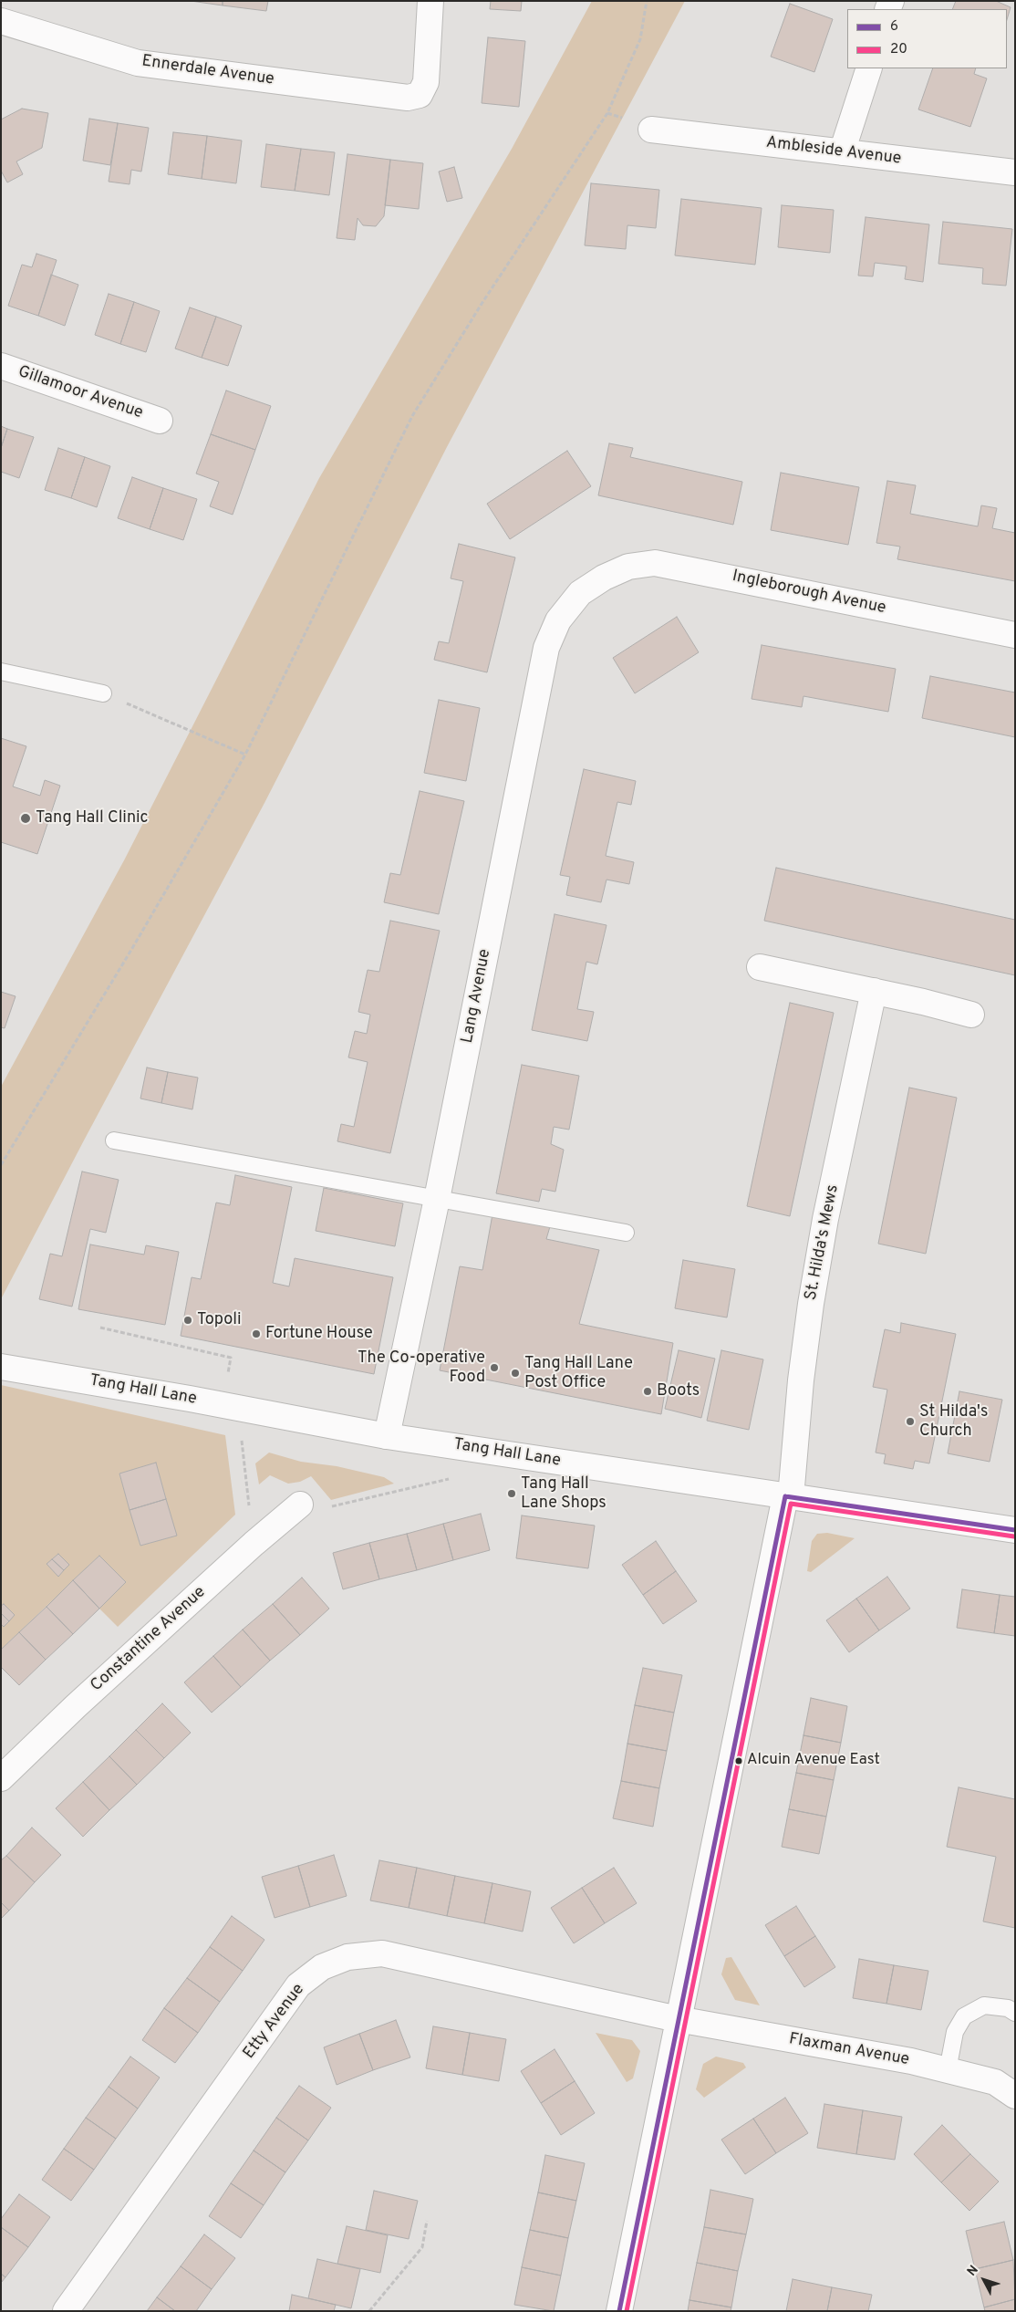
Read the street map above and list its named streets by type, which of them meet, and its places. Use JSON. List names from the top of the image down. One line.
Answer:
{"streets":{"street":["Ennerdale Avenue","Ambleside Avenue","Gillamoor Avenue","Ingleborough Avenue","Lang Avenue","St. Hilda's Mews","Tang Hall Lane","Constantine Avenue","Etty Avenue","Flaxman Avenue"]},"crossings":[["Ingleborough Avenue","Lang Avenue"],["Lang Avenue","Tang Hall Lane"],["St. Hilda's Mews","Tang Hall Lane"],["St. Hilda's Mews","Etty Avenue"],["St. Hilda's Mews","Flaxman Avenue"],["Etty Avenue","Flaxman Avenue"]],"places":["Tang Hall Clinic","Topoli","Fortune House","The Co-operative Food","Tang Hall Lane Post Office","Boots","St Hilda's Church","Tang Hall Lane Shops","Alcuin Avenue East"],"lines":["transit line 6","transit line 20"],"legend":["6","20"],"north":"top left"}
